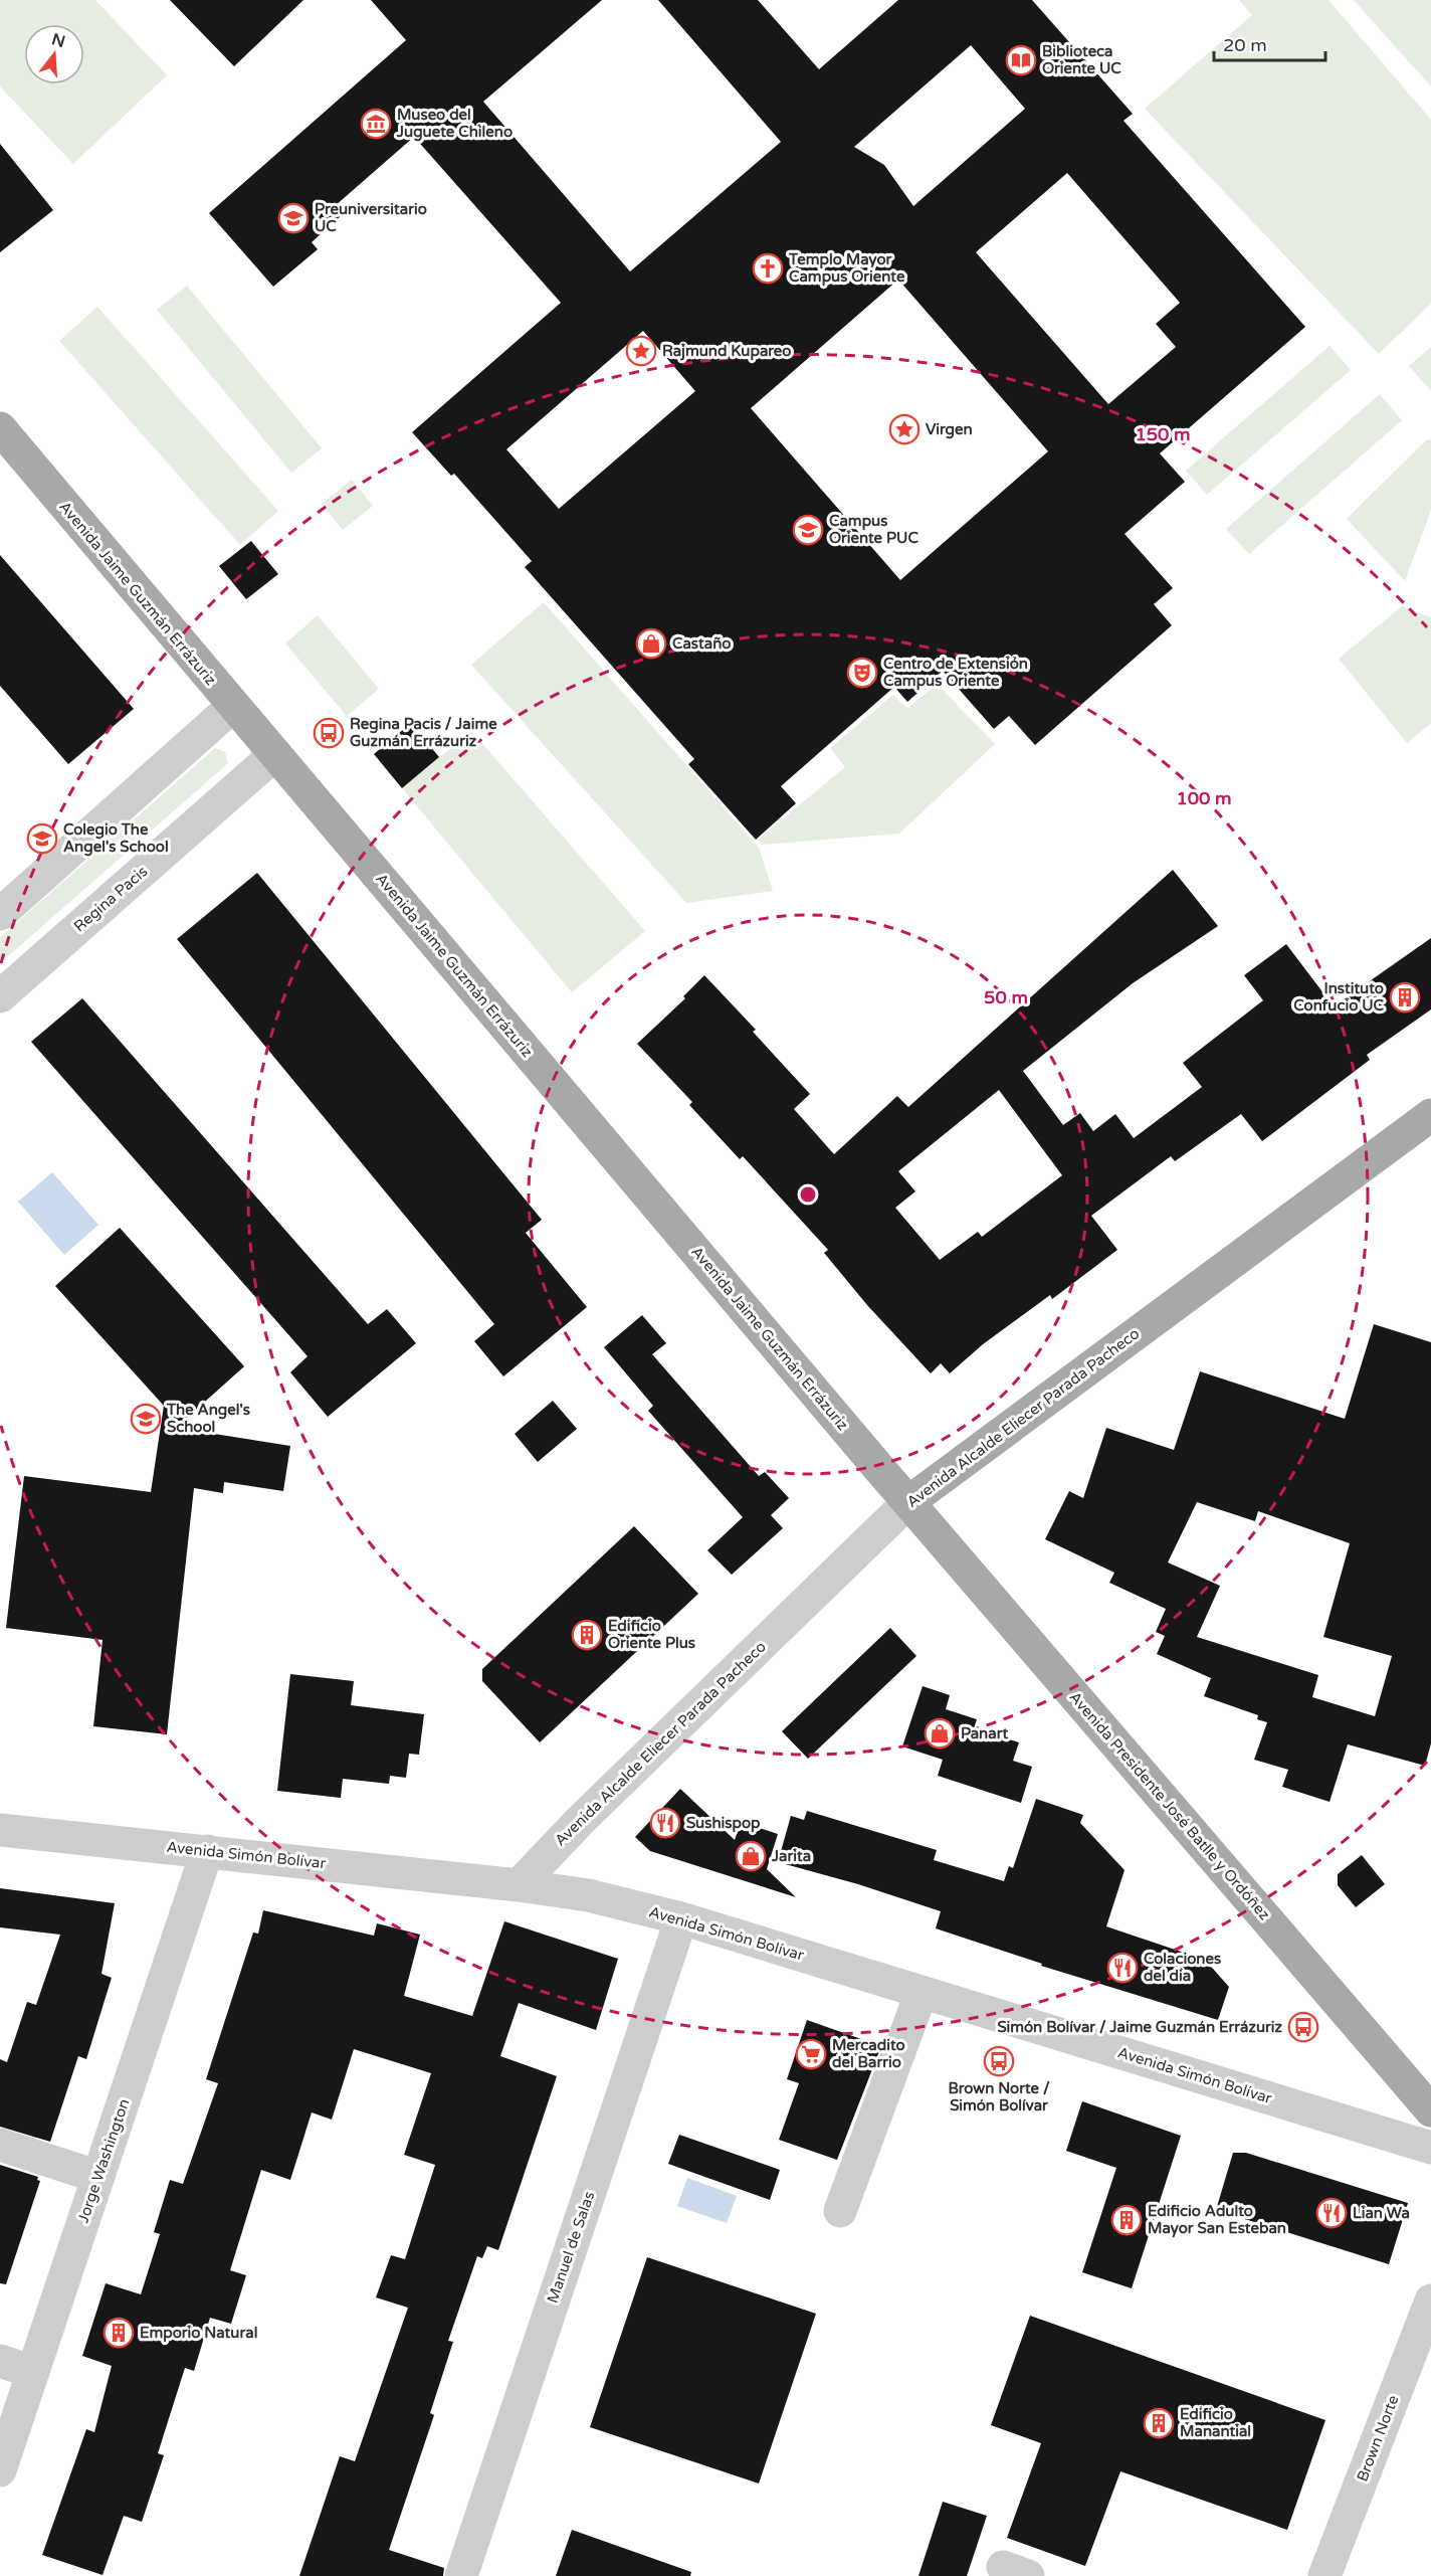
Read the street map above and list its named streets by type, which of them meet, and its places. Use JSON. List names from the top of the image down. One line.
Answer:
{"streets":{"main road":["Avenida Jaime Guzmán Errázuriz","Avenida Alcalde Eliecer Parada Pacheco","Avenida Presidente José Batlle y Ordóñez"],"street":["Regina Pacis","Avenida Simón Bolívar","Jorge Washington","Manuel de Salas","Brown Norte"]},"crossings":[["Avenida Jaime Guzmán Errázuriz","Regina Pacis"],["Avenida Jaime Guzmán Errázuriz","Avenida Alcalde Eliecer Parada Pacheco"],["Avenida Jaime Guzmán Errázuriz","Avenida Presidente José Batlle y Ordóñez"],["Avenida Alcalde Eliecer Parada Pacheco","Avenida Presidente José Batlle y Ordóñez"],["Avenida Alcalde Eliecer Parada Pacheco","Avenida Simón Bolívar"],["Avenida Simón Bolívar","Jorge Washington"],["Avenida Simón Bolívar","Manuel de Salas"]],"places":{"library":["Biblioteca Oriente UC"],"museum":["Museo del Juguete Chileno"],"school or university":["Preuniversitario UC","Campus Oriente PUC","Colegio The Angel's School","The Angel's School"],"church":["Templo Mayor Campus Oriente"],"place":["Rajmund Kupareo","Virgen"],"shop":["Castaño","Panart","Jarita"],"theatre":["Centro de Extensión Campus Oriente"],"bus stop":["Regina Pacis / Jaime Guzmán Errázuriz","Simón Bolívar / Jaime Guzmán Errázuriz","Brown Norte / Simón Bolívar"],"building":["Instituto Confucio UC","Edificio Oriente Plus","Edificio Adulto Mayor San Esteban","Emporio Natural","Edificio Manantial"],"restaurant":["Sushispop","Colaciones del dia","Lian Wa"],"supermarket":["Mercadito del Barrio"]},"scale_bar":"20 m","north":"top","rings":["150 m","100 m","50 m"]}
